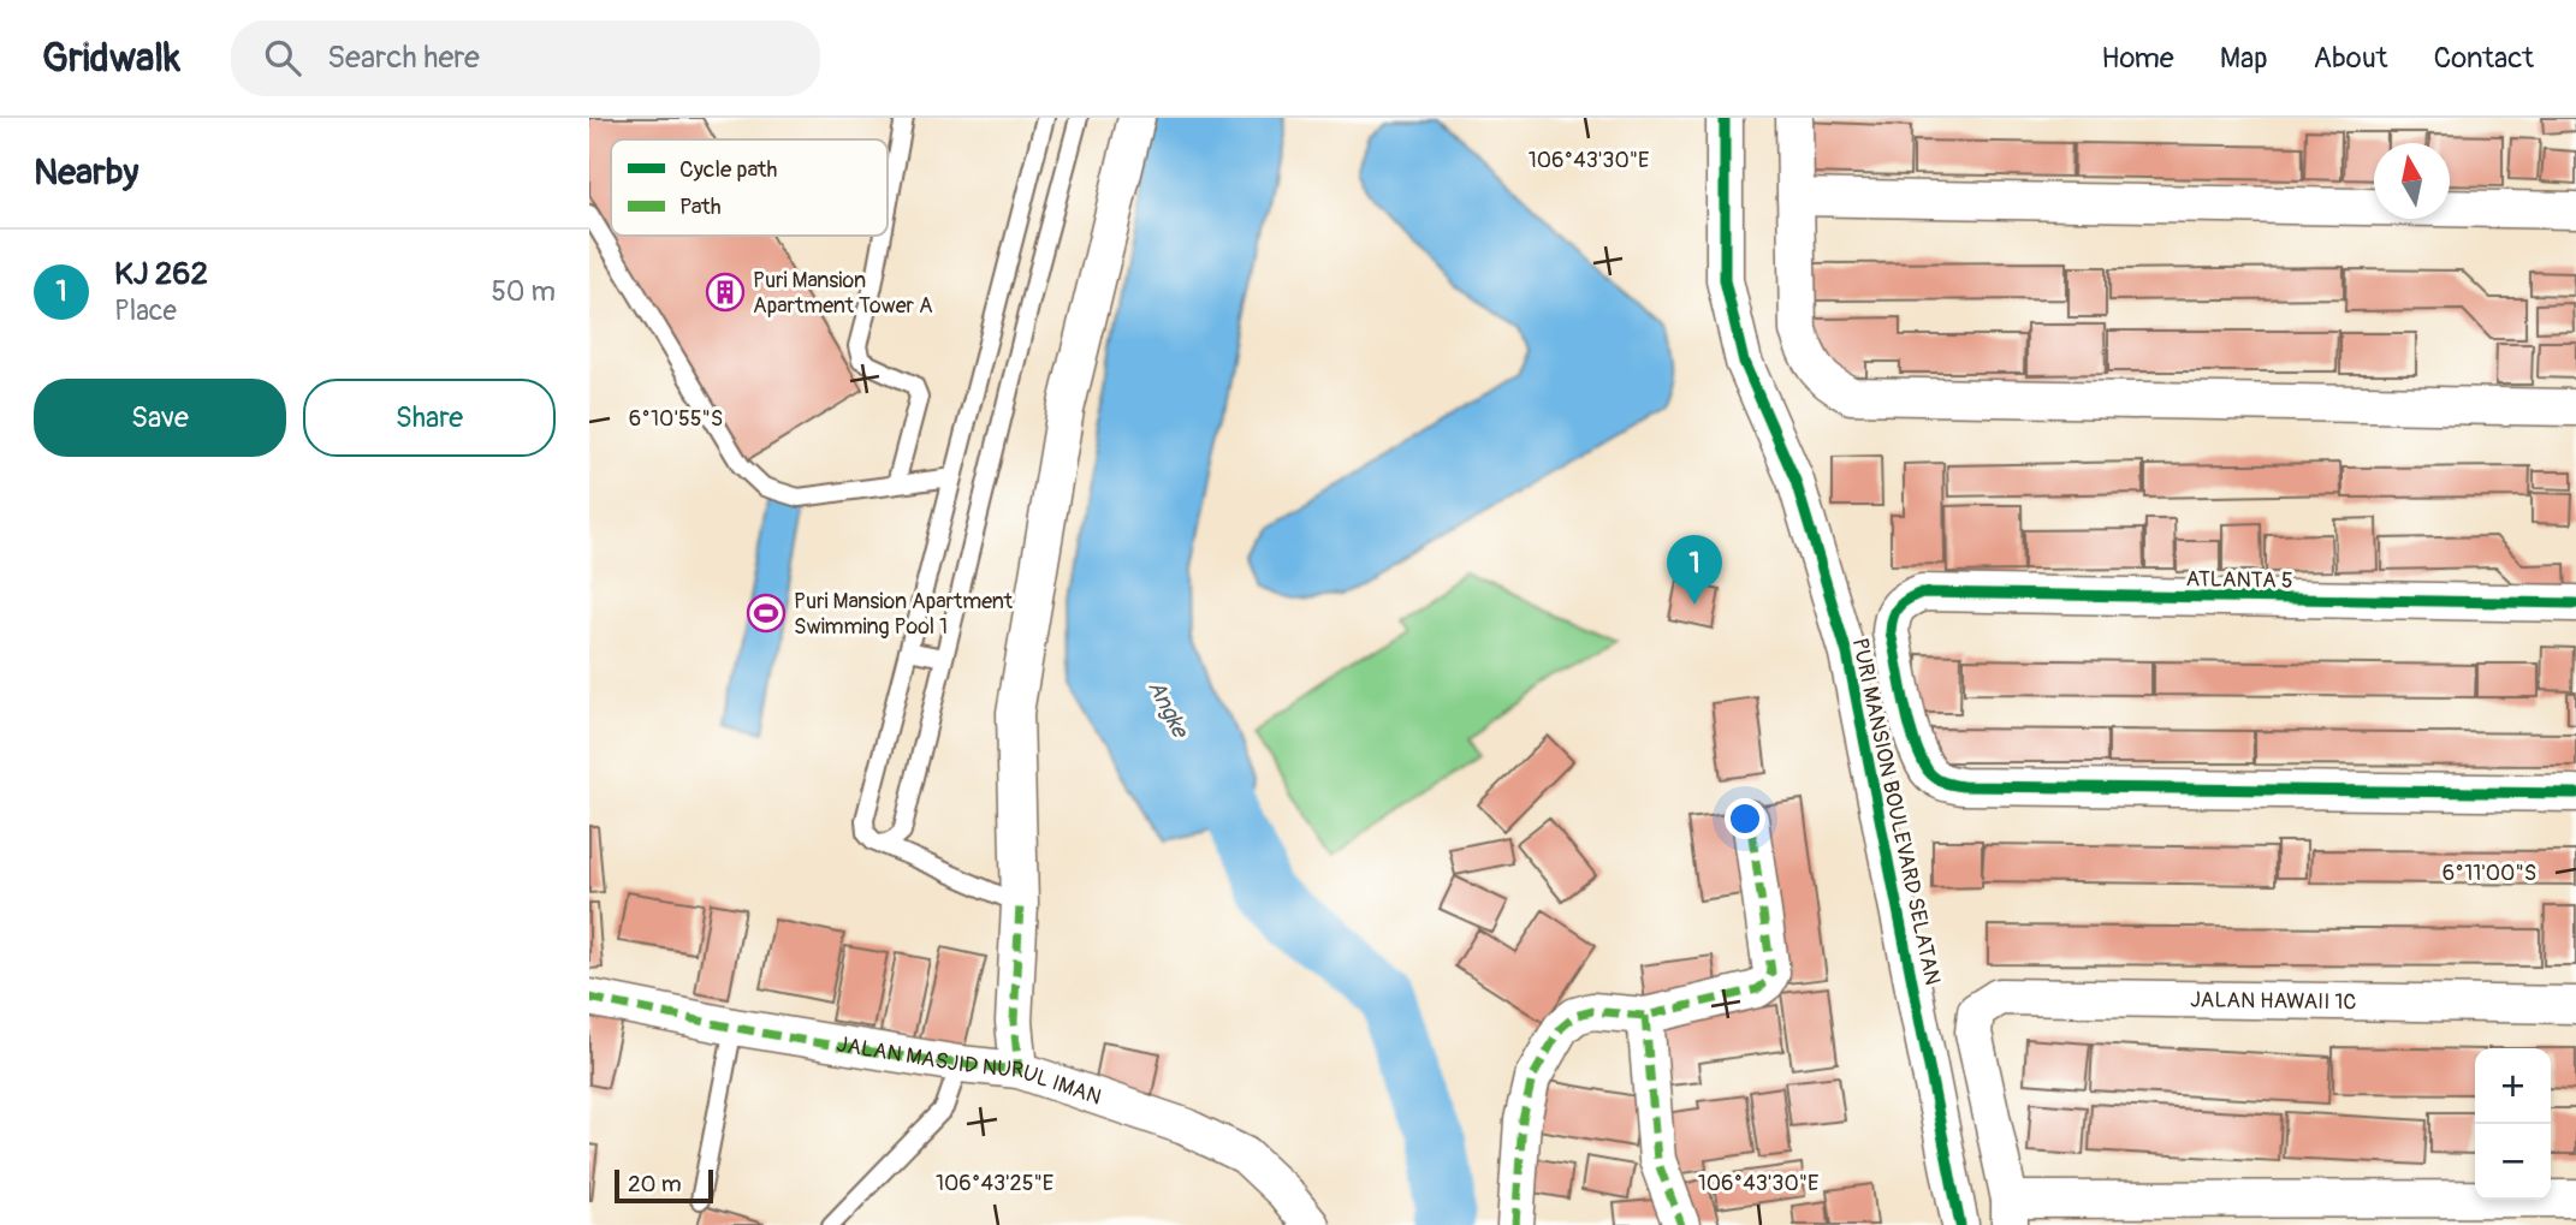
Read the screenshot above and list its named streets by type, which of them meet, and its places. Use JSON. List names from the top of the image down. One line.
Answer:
{"streets":{"street":["ATLANTA 5","PURI MANSION BOULEVARD SELATAN","JALAN HAWAII 1C","JALAN MASJID NURUL IMAN"]},"water":["Angke"],"places":{"building":["Puri Mansion Apartment Tower A"],"sports":["Puri Mansion Apartment Swimming Pool 1"]},"legend":["Cycle path","Path"],"scale_bar":"20 m","north":"top","page":{"header":"Gridwalk","search":"Search here","nav":["Home","Map","About","Contact"],"heading":"Nearby","list":[{"mark":"1","name":"KJ 262","note":"Place","value":"50 m"}],"buttons":["Save","Share"],"pins":"1","map_buttons":["+","−"],"scale":"20 m"},"coordinates":["106°43'30\"E","6°10'55\"S","6°11'00\"S","106°43'25\"E"]}
